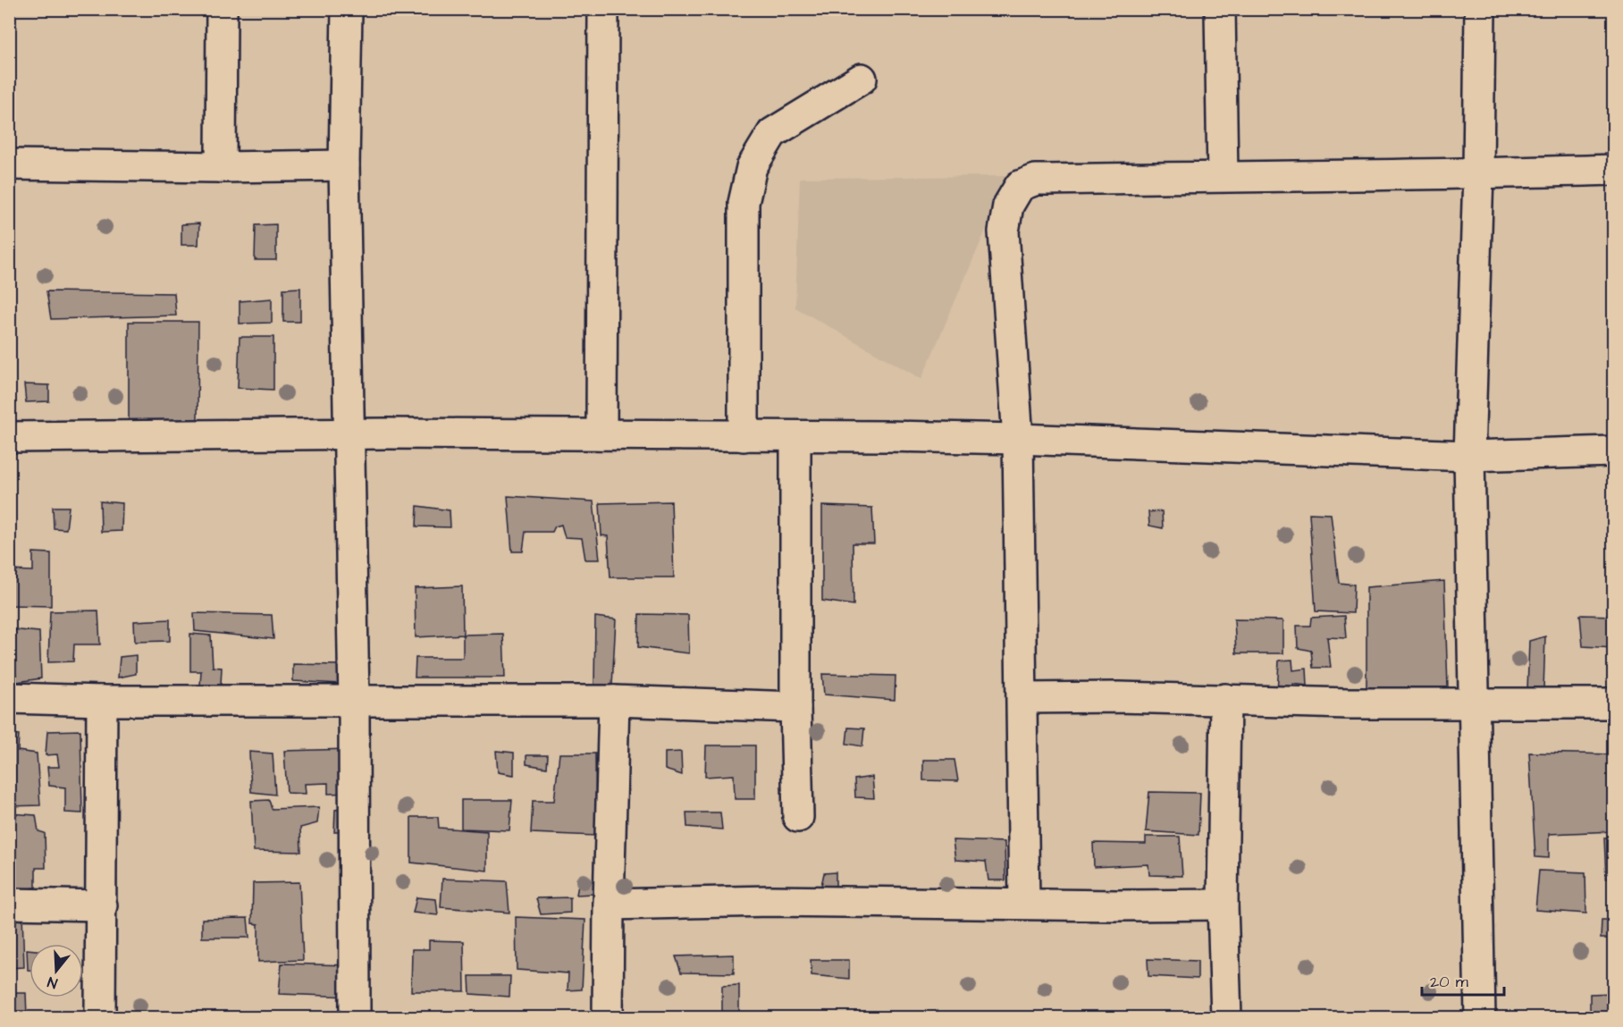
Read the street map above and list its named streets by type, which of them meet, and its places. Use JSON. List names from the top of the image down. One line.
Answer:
{"scale_bar":"20 m","north":"bottom"}
